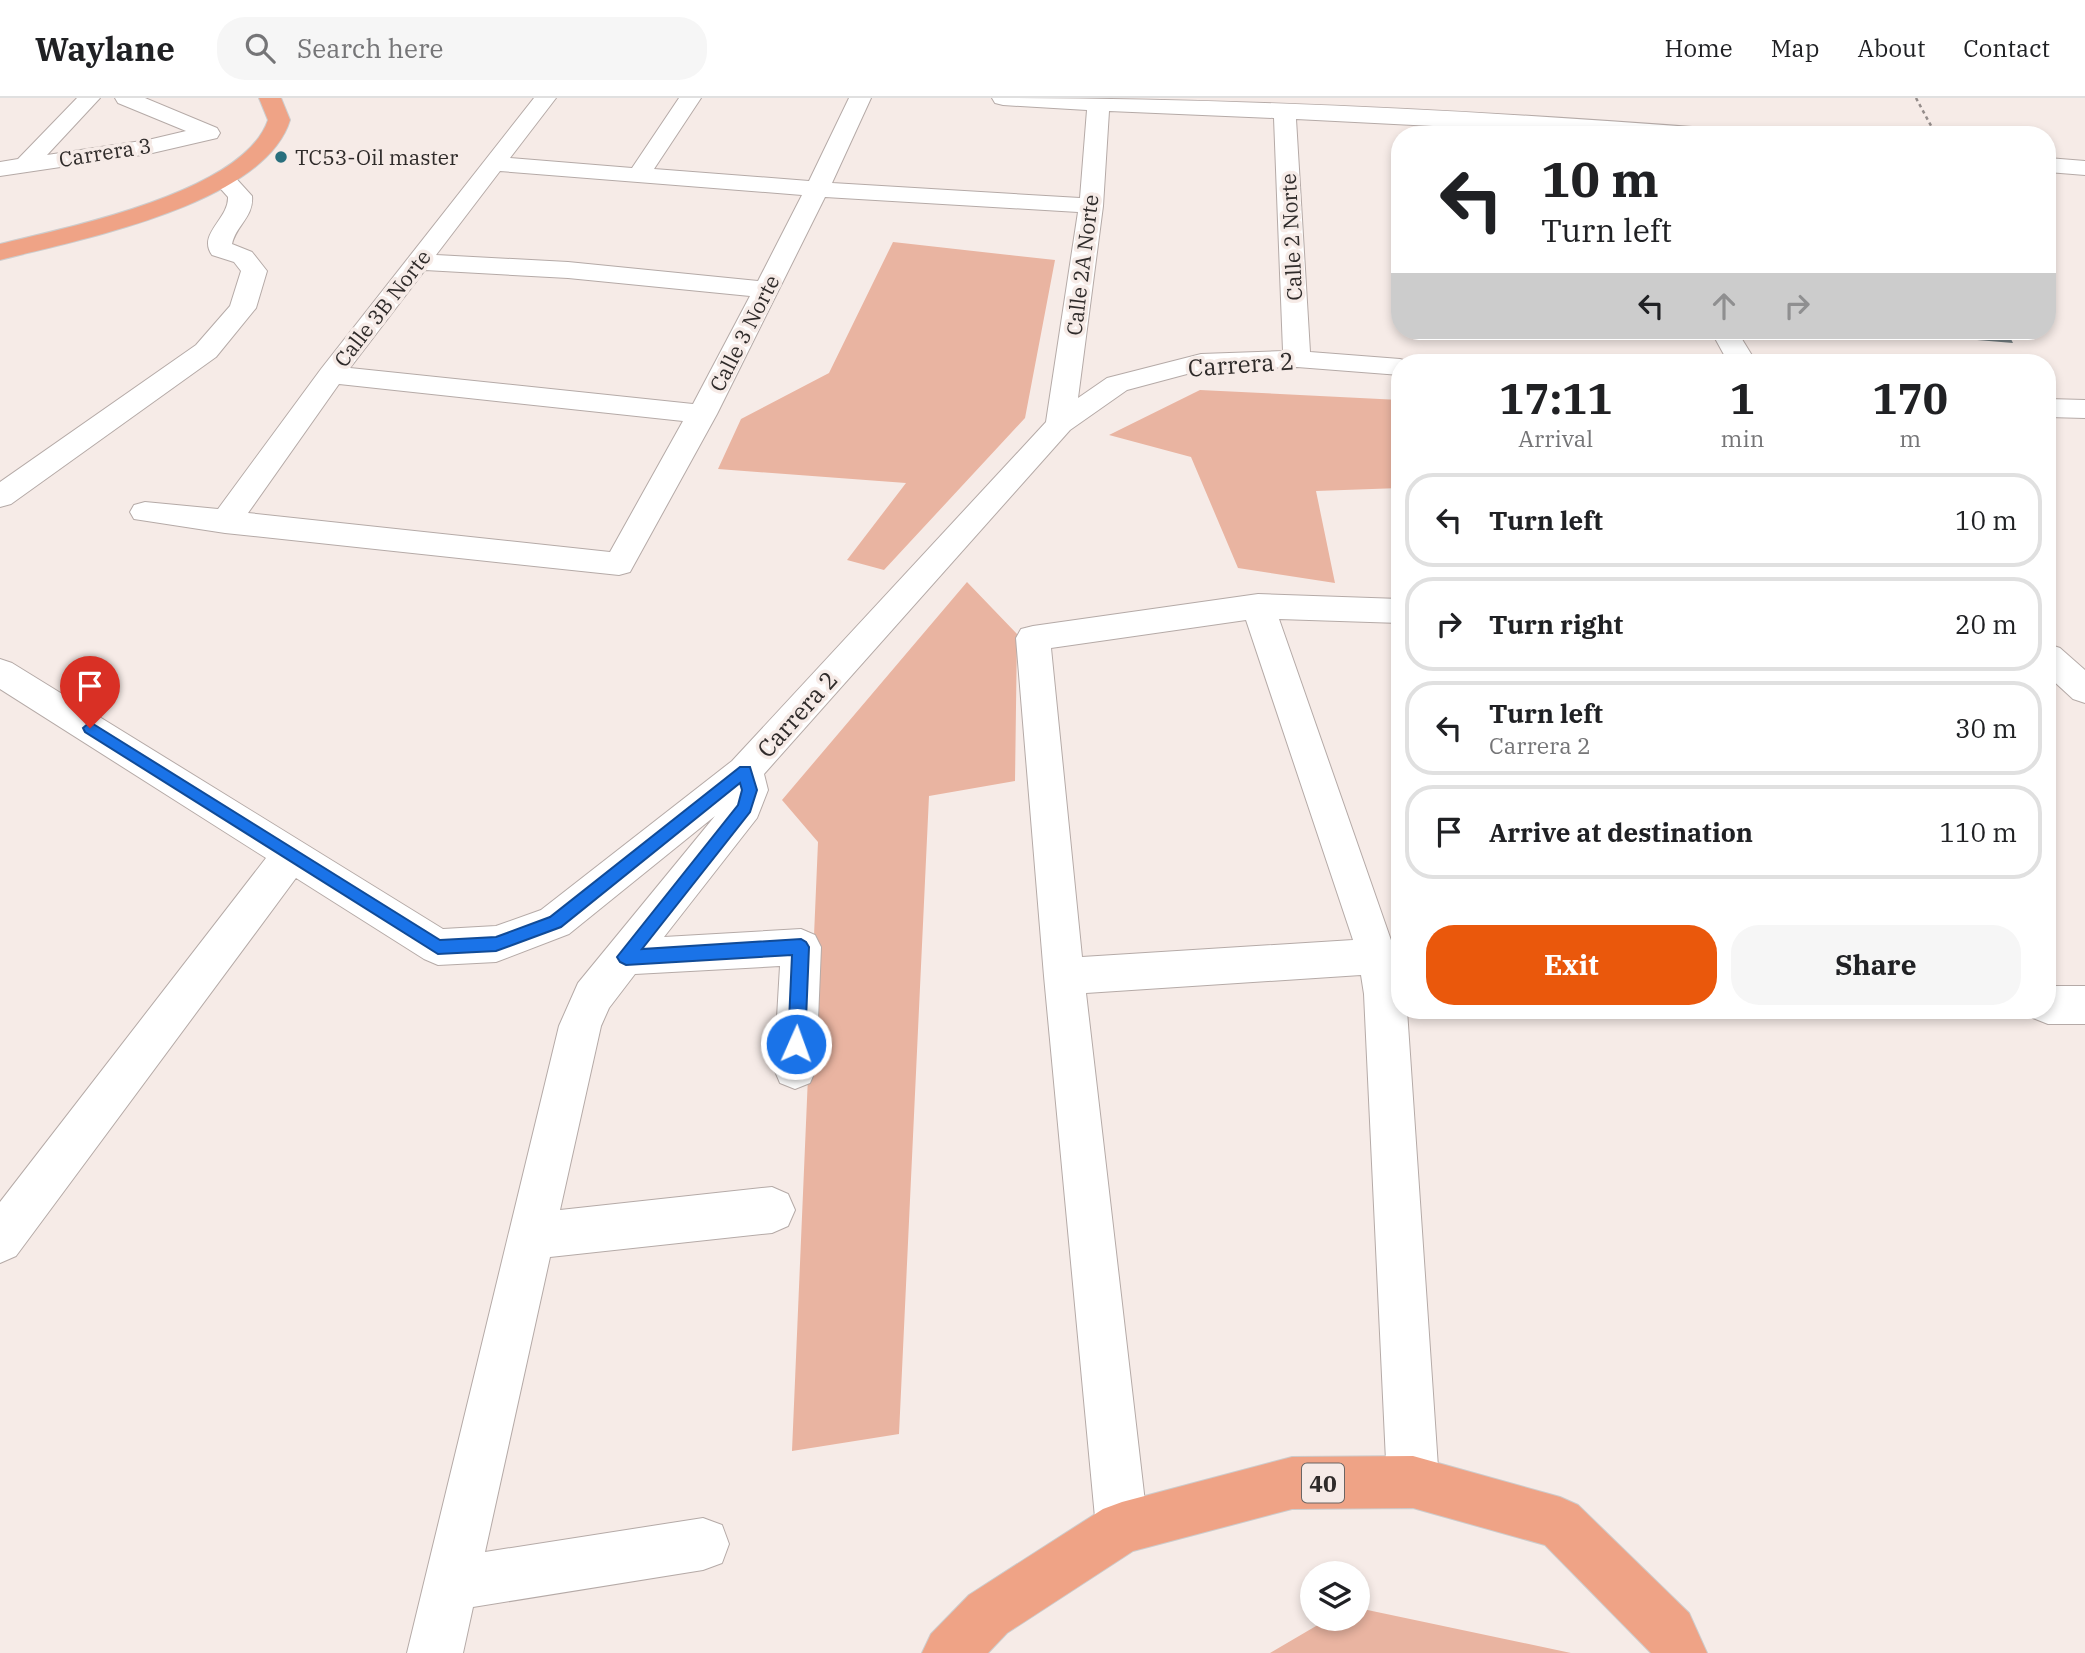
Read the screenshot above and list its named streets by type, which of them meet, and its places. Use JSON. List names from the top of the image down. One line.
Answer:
{"streets":{"main road":["40"],"street":["Carrera 3","Calle 2 Norte","Calle 2A Norte","Calle 3B Norte","Calle 3 Norte","Carrera 2"]},"crossings":[["Calle 2 Norte","Carrera 2"],["Calle 2A Norte","Carrera 2"],["Calle 3B Norte","Calle 3 Norte"]],"places":["TC53-Oil master"],"page":{"header":"Waylane","search":"Search here","nav":["Home","Map","About","Contact"],"turn":["10 m","Turn left"],"eta":["17:11","Arrival","1","min","170","m"],"list":[{"name":"Turn left","value":"10 m"},{"name":"Turn right","value":"20 m"},{"name":"Turn left","note":"Carrera 2","value":"30 m"},{"name":"Arrive at destination","value":"110 m"}],"buttons":["Exit","Share"]}}
